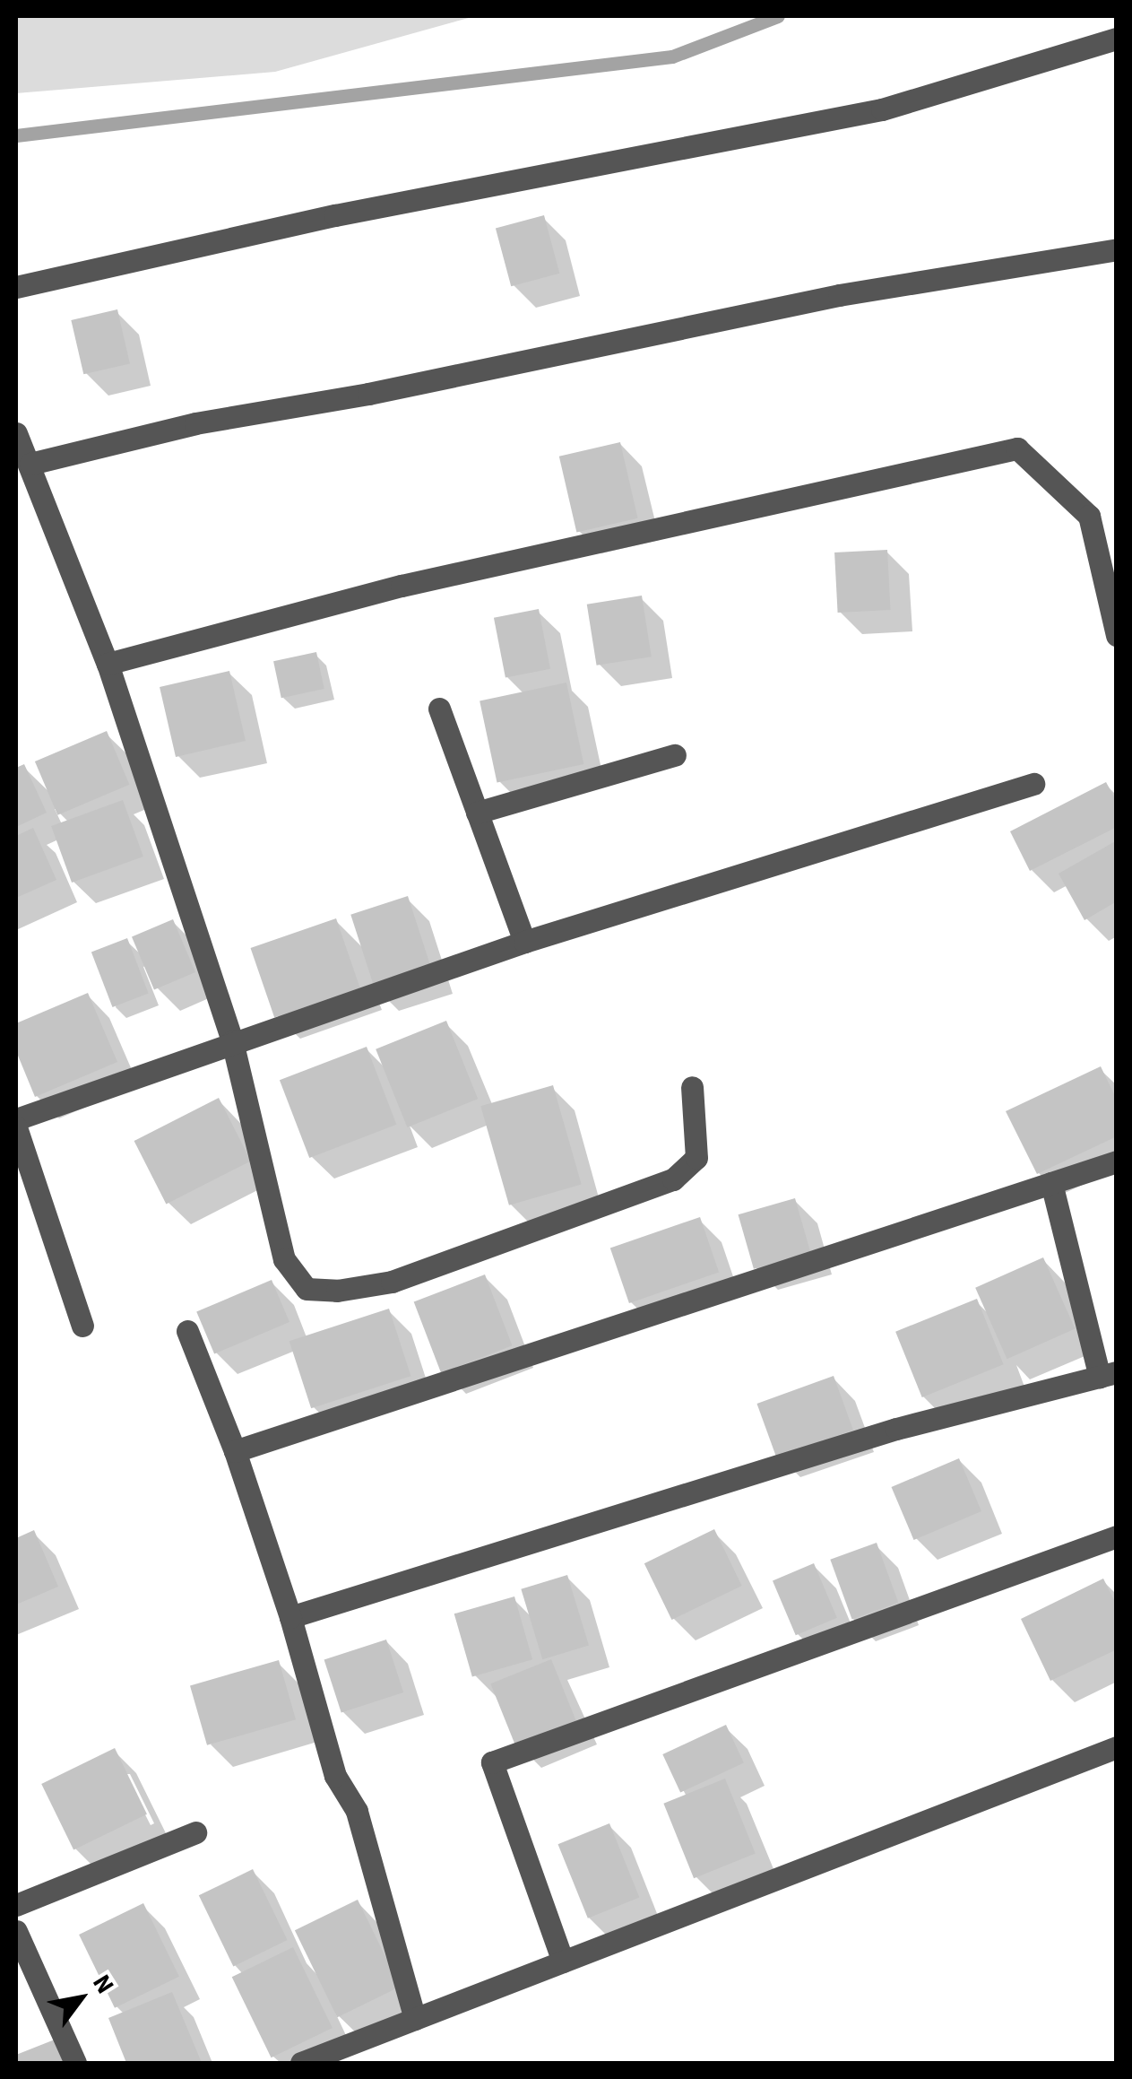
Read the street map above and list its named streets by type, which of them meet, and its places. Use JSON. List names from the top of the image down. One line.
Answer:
{"north":"top right"}
